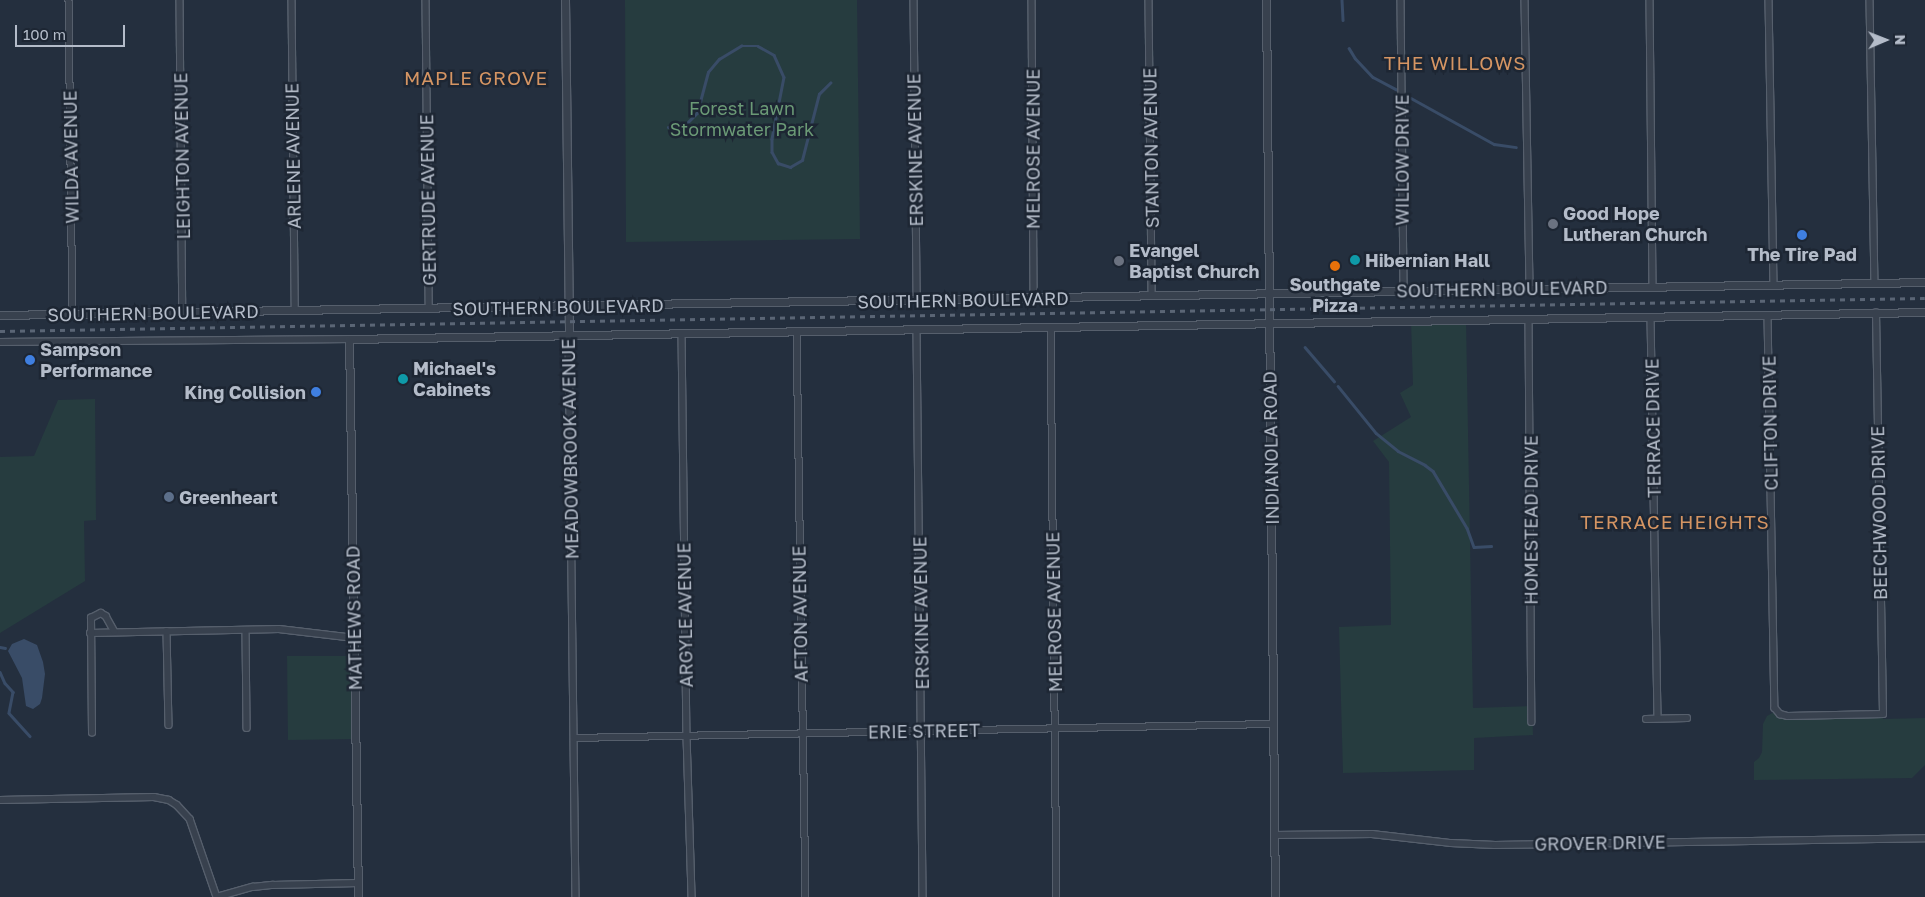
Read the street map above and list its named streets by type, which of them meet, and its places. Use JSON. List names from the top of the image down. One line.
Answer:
{"streets":{"street":["STANTON AVENUE","MELROSE AVENUE","ERSKINE AVENUE","LEIGHTON AVENUE","ARLENE AVENUE","WILDA AVENUE","WILLOW DRIVE","GERTRUDE AVENUE","SOUTHERN BOULEVARD","CLIFTON DRIVE","TERRACE DRIVE","INDIANOLA ROAD","MEADOWBROOK AVENUE","BEECHWOOD DRIVE","HOMESTEAD DRIVE","AFTON AVENUE","ARGYLE AVENUE","MATHEWS ROAD","ERIE STREET","GROVER DRIVE"]},"crossings":[["STANTON AVENUE","SOUTHERN BOULEVARD"],["MELROSE AVENUE","SOUTHERN BOULEVARD"],["MELROSE AVENUE","ERIE STREET"],["ERSKINE AVENUE","SOUTHERN BOULEVARD"],["ERSKINE AVENUE","ERIE STREET"],["LEIGHTON AVENUE","SOUTHERN BOULEVARD"],["ARLENE AVENUE","SOUTHERN BOULEVARD"],["WILDA AVENUE","SOUTHERN BOULEVARD"],["WILLOW DRIVE","SOUTHERN BOULEVARD"],["GERTRUDE AVENUE","SOUTHERN BOULEVARD"],["SOUTHERN BOULEVARD","CLIFTON DRIVE"],["SOUTHERN BOULEVARD","TERRACE DRIVE"],["SOUTHERN BOULEVARD","INDIANOLA ROAD"],["SOUTHERN BOULEVARD","MEADOWBROOK AVENUE"],["SOUTHERN BOULEVARD","BEECHWOOD DRIVE"],["SOUTHERN BOULEVARD","HOMESTEAD DRIVE"],["SOUTHERN BOULEVARD","AFTON AVENUE"],["SOUTHERN BOULEVARD","ARGYLE AVENUE"],["SOUTHERN BOULEVARD","MATHEWS ROAD"],["CLIFTON DRIVE","BEECHWOOD DRIVE"],["INDIANOLA ROAD","ERIE STREET"],["INDIANOLA ROAD","GROVER DRIVE"],["MEADOWBROOK AVENUE","ERIE STREET"],["AFTON AVENUE","ERIE STREET"],["ARGYLE AVENUE","ERIE STREET"]],"districts":["THE WILLOWS","MAPLE GROVE","TERRACE HEIGHTS"],"parks":["Forest Lawn Stormwater Park"],"places":["Good Hope Lutheran Church","The Tire Pad","Hibernian Hall","Evangel Baptist Church","Southgate Pizza","Sampson Performance","Michael's Cabinets","King Collision","Greenheart"],"scale_bar":"100 m","north":"right"}
